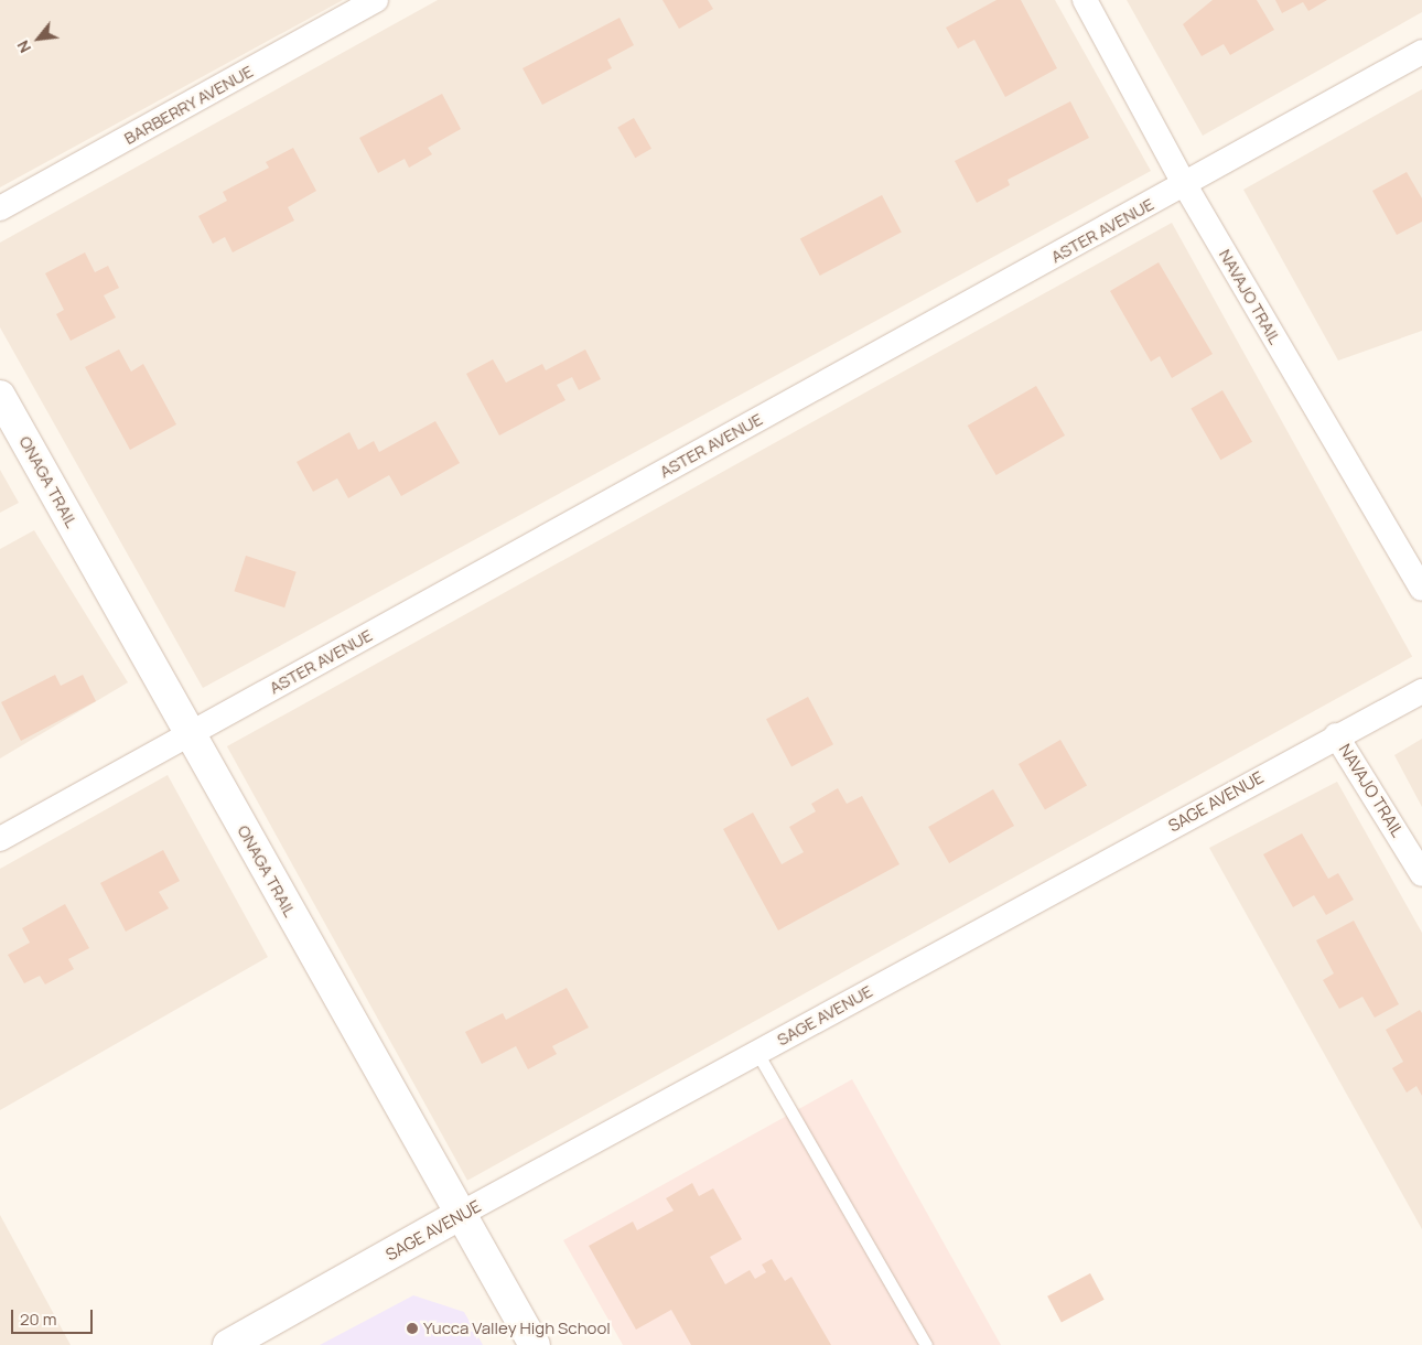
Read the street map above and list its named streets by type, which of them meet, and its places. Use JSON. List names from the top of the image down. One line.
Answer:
{"streets":{"street":["BARBERRY AVENUE","ASTER AVENUE","NAVAJO TRAIL","ONAGA TRAIL","SAGE AVENUE"]},"crossings":[["ASTER AVENUE","NAVAJO TRAIL"],["ASTER AVENUE","ONAGA TRAIL"],["NAVAJO TRAIL","SAGE AVENUE"],["ONAGA TRAIL","SAGE AVENUE"]],"places":["Yucca Valley High School"],"scale_bar":"20 m","north":"bottom left"}
